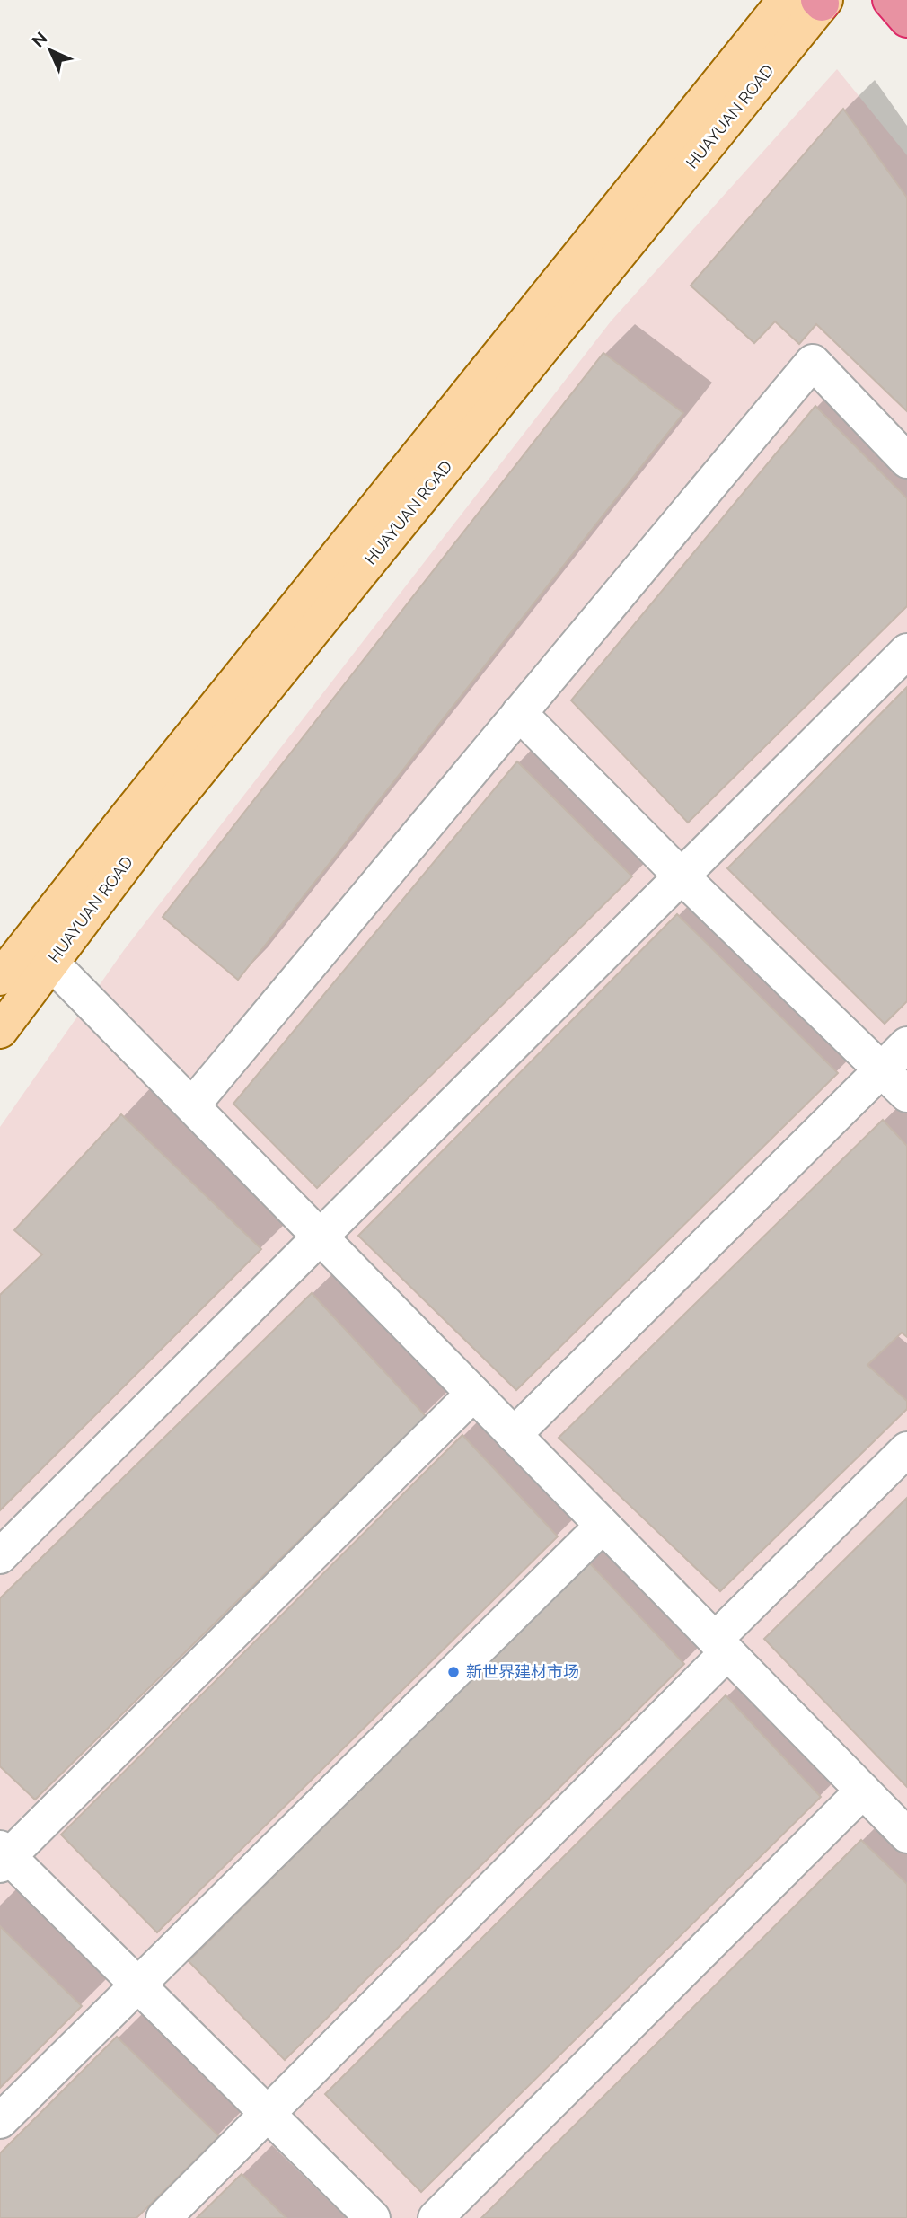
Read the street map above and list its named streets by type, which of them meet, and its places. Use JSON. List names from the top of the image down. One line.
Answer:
{"streets":{"main road":["HUAYUAN ROAD"]},"places":["新世界建材市场"],"north":"top left"}
